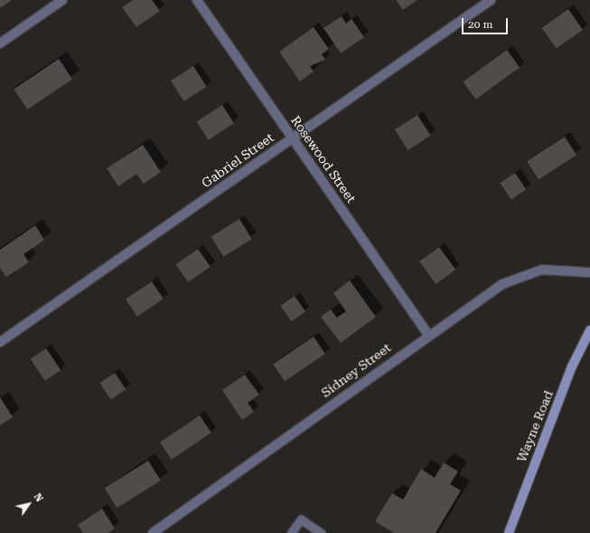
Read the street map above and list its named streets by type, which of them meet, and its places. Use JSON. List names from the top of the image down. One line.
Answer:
{"streets":{"main road":["Wayne Road"],"street":["Rosewood Street","Gabriel Street","Sidney Street"]},"crossings":[["Rosewood Street","Gabriel Street"],["Rosewood Street","Sidney Street"]],"scale_bar":"20 m","north":"top right"}
